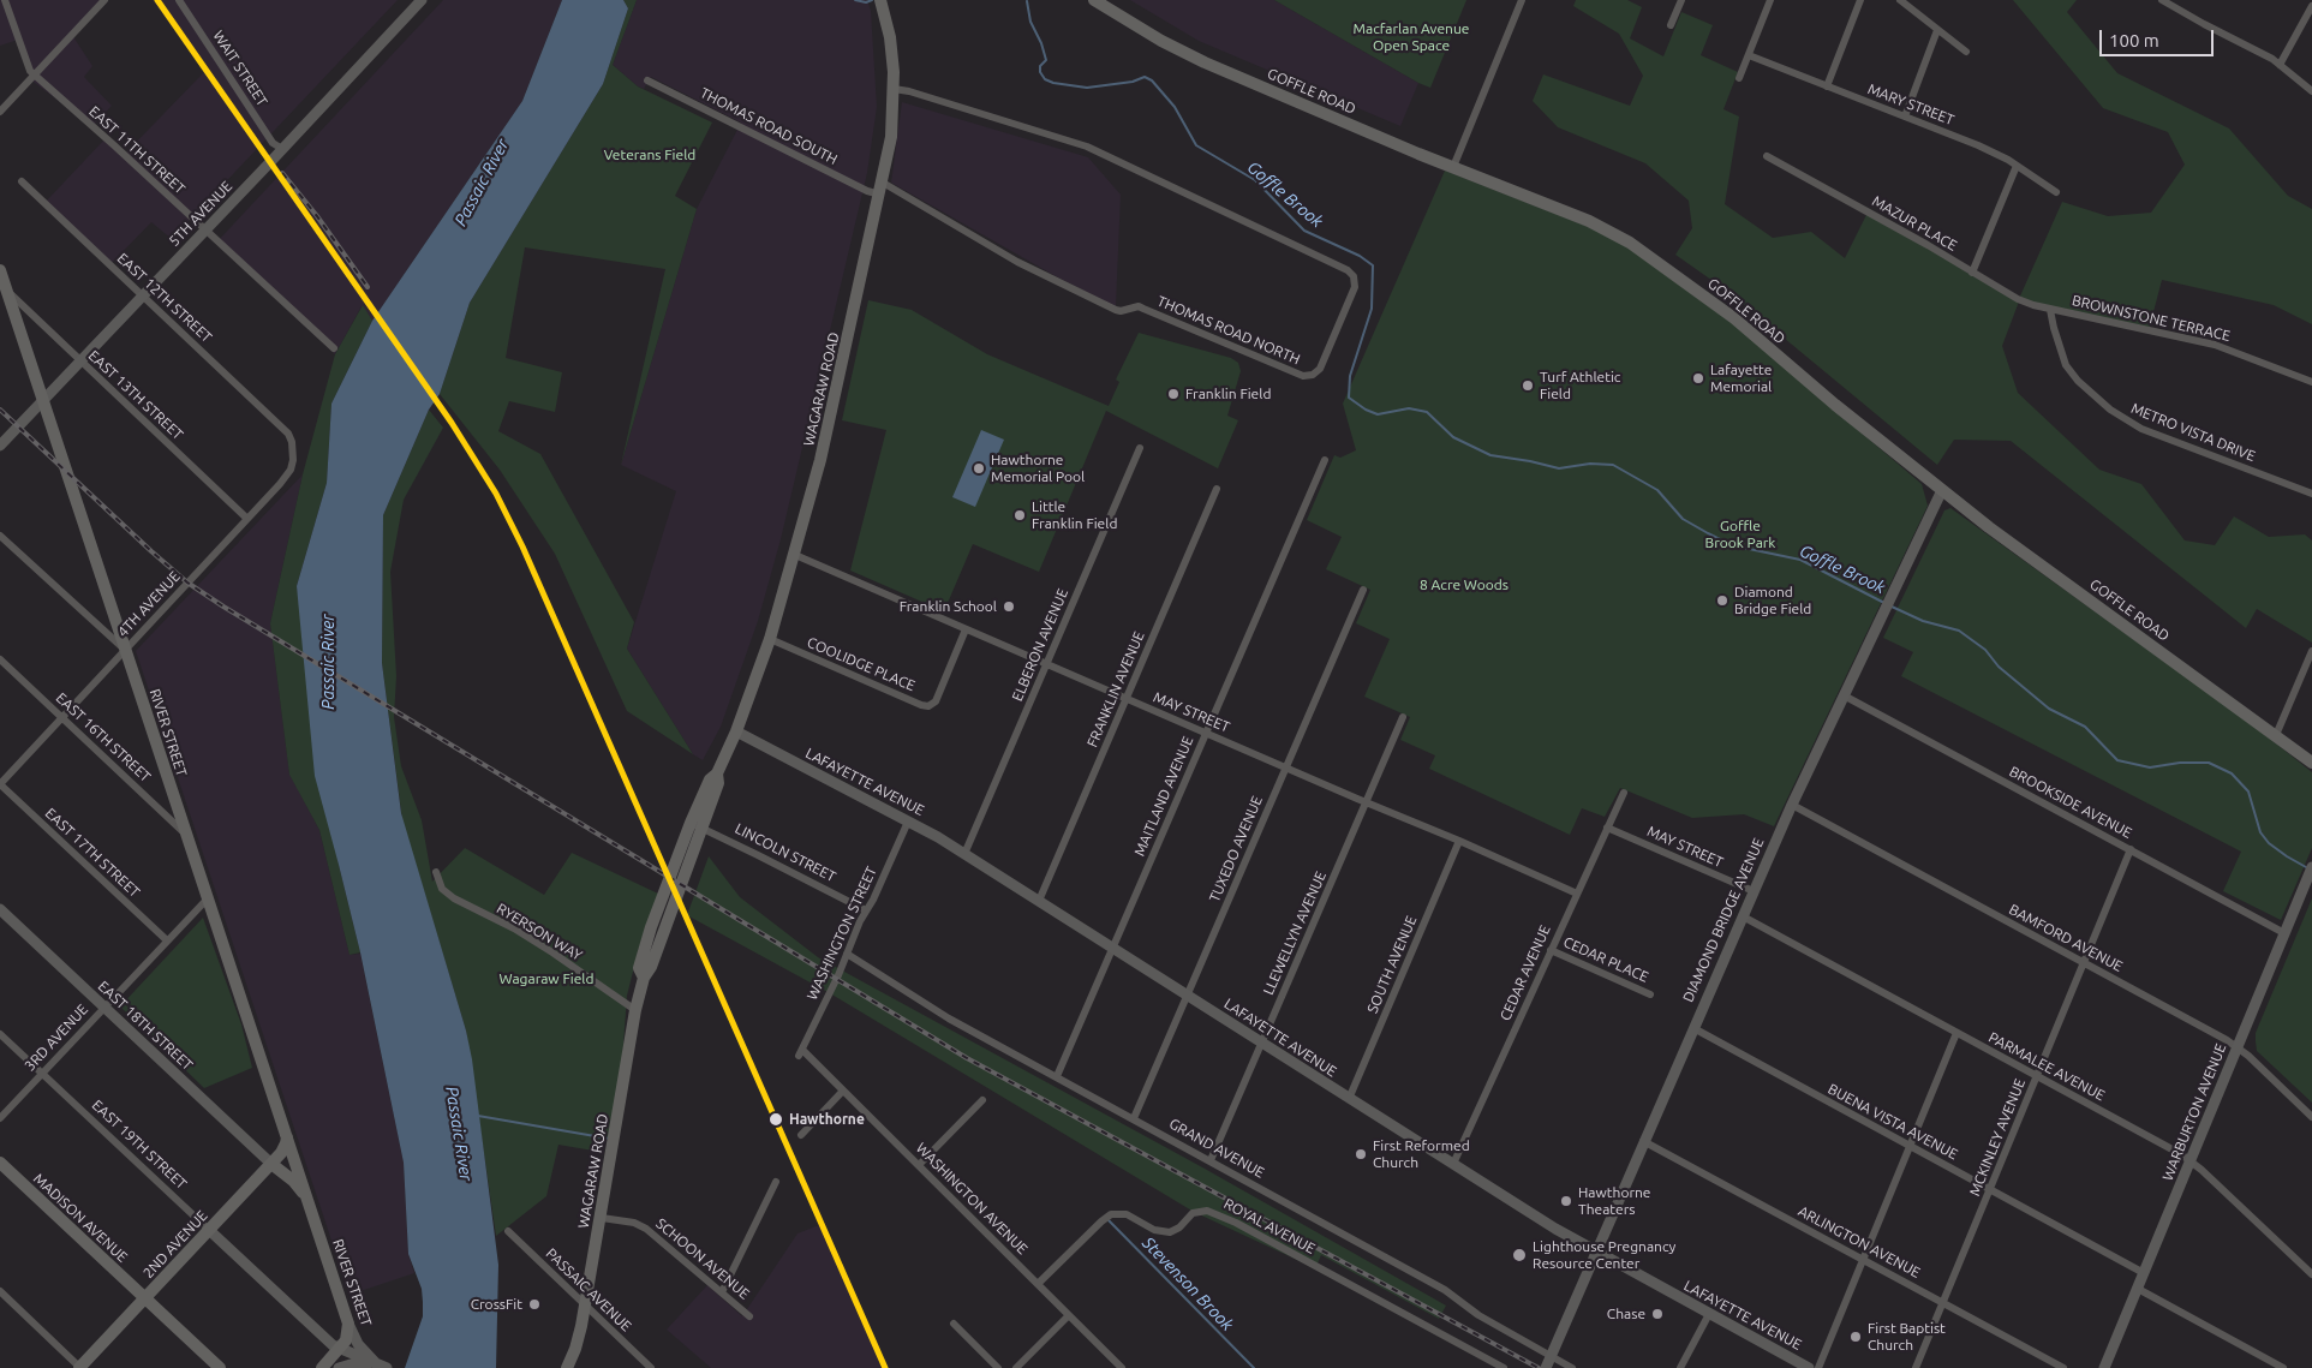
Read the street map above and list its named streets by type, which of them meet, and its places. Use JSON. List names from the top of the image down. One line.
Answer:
{"streets":{"main road":["GOFFLE ROAD","WAGARAW ROAD","RIVER STREET","MADISON AVENUE","2ND AVENUE"],"street":["WAIT STREET","MARY STREET","THOMAS ROAD SOUTH","EAST 11TH STREET","5TH AVENUE","MAZUR PLACE","EAST 12TH STREET","BROWNSTONE TERRACE","THOMAS ROAD NORTH","EAST 13TH STREET","METRO VISTA DRIVE","4TH AVENUE","ELBERON AVENUE","COOLIDGE PLACE","FRANKLIN AVENUE","MAY STREET","EAST 16TH STREET","LAFAYETTE AVENUE","MAITLAND AVENUE","BROOKSIDE AVENUE","TUXEDO AVENUE","EAST 17TH STREET","LINCOLN STREET","DIAMOND BRIDGE AVENUE","RYERSON WAY","WASHINGTON STREET","LLEWELLYN AVENUE","BAMFORD AVENUE","CEDAR PLACE","SOUTH AVENUE","CEDAR AVENUE","EAST 18TH STREET","3RD AVENUE","PARMALEE AVENUE","WARBURTON AVENUE","BUENA VISTA AVENUE","MCKINLEY AVENUE","EAST 19TH STREET","GRAND AVENUE","WASHINGTON AVENUE","ROYAL AVENUE","ARLINGTON AVENUE","SCHOON AVENUE","PASSAIC AVENUE"]},"crossings":[["WAIT STREET","5TH AVENUE"],["GOFFLE ROAD","DIAMOND BRIDGE AVENUE"],["THOMAS ROAD SOUTH","THOMAS ROAD NORTH"],["THOMAS ROAD SOUTH","WAGARAW ROAD"],["EAST 11TH STREET","5TH AVENUE"],["5TH AVENUE","EAST 12TH STREET"],["5TH AVENUE","EAST 13TH STREET"],["5TH AVENUE","RIVER STREET"],["MAZUR PLACE","BROWNSTONE TERRACE"],["MAZUR PLACE","METRO VISTA DRIVE"],["EAST 12TH STREET","4TH AVENUE"],["BROWNSTONE TERRACE","METRO VISTA DRIVE"],["THOMAS ROAD NORTH","WAGARAW ROAD"],["WAGARAW ROAD","COOLIDGE PLACE"],["WAGARAW ROAD","MAY STREET"],["WAGARAW ROAD","LAFAYETTE AVENUE"],["WAGARAW ROAD","LINCOLN STREET"],["WAGARAW ROAD","RYERSON WAY"],["WAGARAW ROAD","SCHOON AVENUE"],["WAGARAW ROAD","PASSAIC AVENUE"],["EAST 13TH STREET","4TH AVENUE"],["EAST 13TH STREET","RIVER STREET"],["4TH AVENUE","RIVER STREET"],["4TH AVENUE","EAST 16TH STREET"],["4TH AVENUE","EAST 17TH STREET"],["ELBERON AVENUE","MAY STREET"],["ELBERON AVENUE","LAFAYETTE AVENUE"],["COOLIDGE PLACE","MAY STREET"],["FRANKLIN AVENUE","MAY STREET"],["FRANKLIN AVENUE","LAFAYETTE AVENUE"],["MAY STREET","MAITLAND AVENUE"],["MAY STREET","TUXEDO AVENUE"],["MAY STREET","DIAMOND BRIDGE AVENUE"],["MAY STREET","LLEWELLYN AVENUE"],["MAY STREET","SOUTH AVENUE"],["MAY STREET","CEDAR AVENUE"],["RIVER STREET","EAST 16TH STREET"],["RIVER STREET","EAST 18TH STREET"],["RIVER STREET","3RD AVENUE"],["RIVER STREET","2ND AVENUE"],["LAFAYETTE AVENUE","MAITLAND AVENUE"],["LAFAYETTE AVENUE","TUXEDO AVENUE"],["LAFAYETTE AVENUE","DIAMOND BRIDGE AVENUE"],["LAFAYETTE AVENUE","WASHINGTON STREET"],["LAFAYETTE AVENUE","LLEWELLYN AVENUE"],["LAFAYETTE AVENUE","SOUTH AVENUE"],["LAFAYETTE AVENUE","CEDAR AVENUE"],["MAITLAND AVENUE","GRAND AVENUE"],["BROOKSIDE AVENUE","DIAMOND BRIDGE AVENUE"],["BROOKSIDE AVENUE","WARBURTON AVENUE"],["BROOKSIDE AVENUE","MCKINLEY AVENUE"],["TUXEDO AVENUE","GRAND AVENUE"],["EAST 17TH STREET","3RD AVENUE"],["LINCOLN STREET","WASHINGTON STREET"],["DIAMOND BRIDGE AVENUE","BAMFORD AVENUE"],["DIAMOND BRIDGE AVENUE","PARMALEE AVENUE"],["DIAMOND BRIDGE AVENUE","BUENA VISTA AVENUE"],["DIAMOND BRIDGE AVENUE","GRAND AVENUE"],["DIAMOND BRIDGE AVENUE","ARLINGTON AVENUE"],["WASHINGTON STREET","GRAND AVENUE"],["WASHINGTON STREET","WASHINGTON AVENUE"],["LLEWELLYN AVENUE","GRAND AVENUE"],["BAMFORD AVENUE","WARBURTON AVENUE"],["BAMFORD AVENUE","MCKINLEY AVENUE"],["CEDAR PLACE","CEDAR AVENUE"],["EAST 18TH STREET","3RD AVENUE"],["EAST 18TH STREET","2ND AVENUE"],["3RD AVENUE","EAST 19TH STREET"],["PARMALEE AVENUE","WARBURTON AVENUE"],["PARMALEE AVENUE","MCKINLEY AVENUE"],["WARBURTON AVENUE","BUENA VISTA AVENUE"],["BUENA VISTA AVENUE","MCKINLEY AVENUE"],["MCKINLEY AVENUE","ARLINGTON AVENUE"],["EAST 19TH STREET","2ND AVENUE"],["WASHINGTON AVENUE","ROYAL AVENUE"],["MADISON AVENUE","2ND AVENUE"]],"water":["Passaic River","Goffle Brook","Stevenson Brook"],"parks":["Macfarlan Avenue Open Space","Veterans Field","Goffle Brook Park","8 Acre Woods","Wagaraw Field"],"places":["Lafayette Memorial","Turf Athletic Field","Franklin Field","Hawthorne Memorial Pool","Little Franklin Field","Diamond Bridge Field","Franklin School","Hawthorne","First Reformed Church","Hawthorne Theaters","Lighthouse Pregnancy Resource Center","CrossFit","Chase","First Baptist Church"],"scale_bar":"100 m"}
